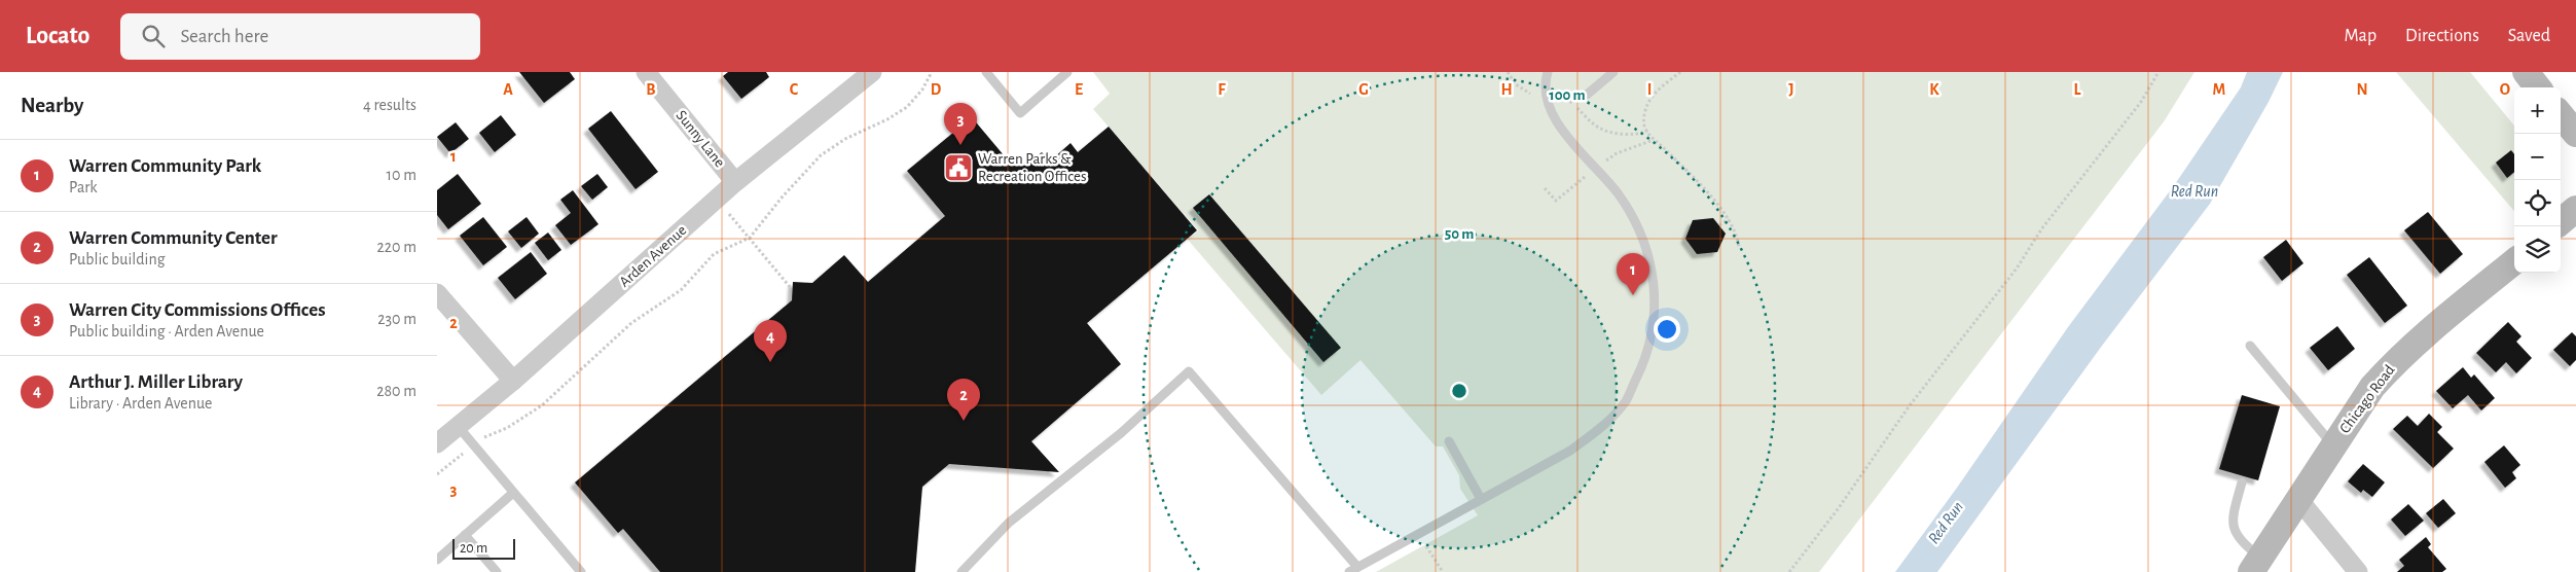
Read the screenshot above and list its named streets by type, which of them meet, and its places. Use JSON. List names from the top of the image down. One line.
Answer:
{"streets":{"street":["Sunny Lane","Arden Avenue","Chicago Road"]},"crossings":[["Sunny Lane","Arden Avenue"]],"water":["Red Run"],"places":{"public building":["Warren Parks & Recreation Offices"]},"scale_bar":"20 m","page":{"header":"Locato","search":"Search here","nav":["Map","Directions","Saved"],"heading":["Nearby","4 results"],"map_buttons":["+","−"],"pins":["3","1","4","2"],"list":[{"mark":"1","name":"Warren Community Park","note":"Park","value":"10 m"},{"mark":"2","name":"Warren Community Center","note":"Public building","value":"220 m"},{"mark":"3","name":"Warren City Commissions Offices","note":"Public building · Arden Avenue","value":"230 m"},{"mark":"4","name":"Arthur J. Miller Library","note":"Library · Arden Avenue","value":"280 m"}],"scale":"20 m"},"grid":{"columns":["A","B","C","D","E","F","G","H","I","J","K","L","M","N","O"],"rows":["1","2","3"]},"rings":["100 m","50 m"]}
